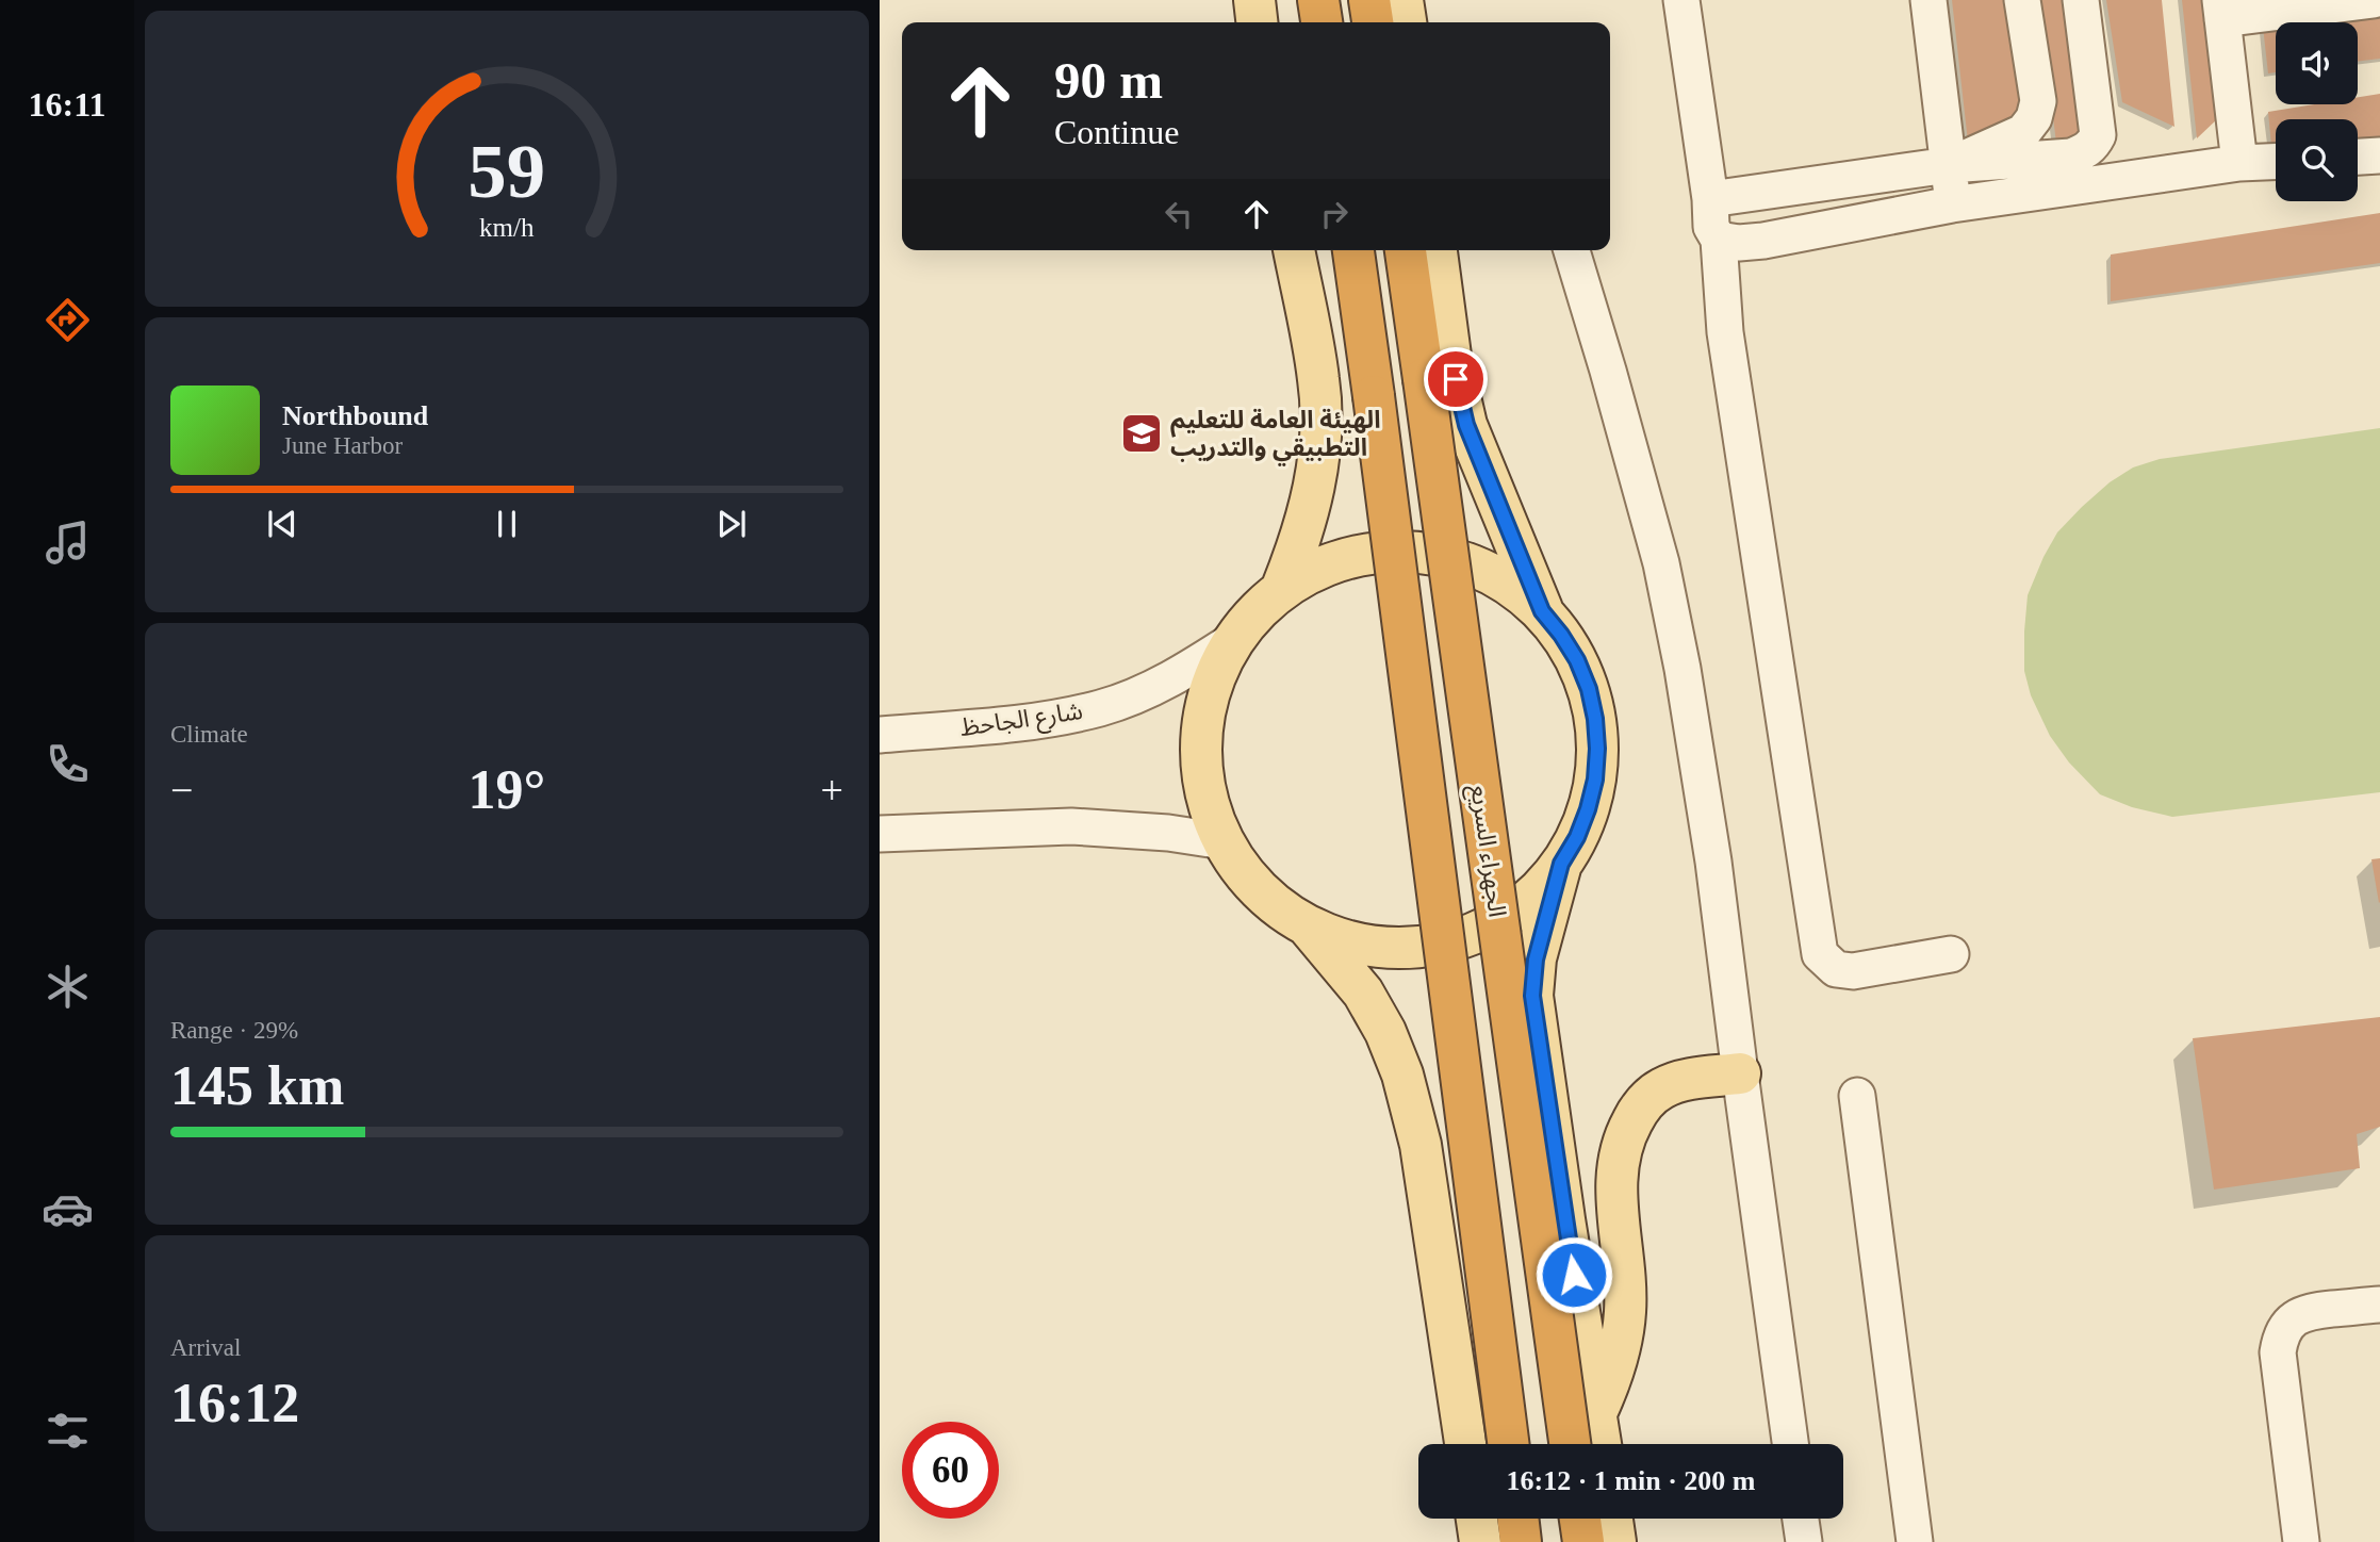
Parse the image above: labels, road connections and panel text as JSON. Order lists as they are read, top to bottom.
{
  "streets": {
    "highway": ["الجهراء السريع"],
    "street": ["شارع الجاحظ"]
  },
  "places": {
    "school or university": ["الهيئة العامة للتعليم التطبيقي والتدريب"]
  },
  "page": {
    "tabs": "16:11",
    "turn": ["90 m", "Continue"],
    "song": ["Northbound", "June Harbor"],
    "tile": [
      "Climate",
      ["Range · 29%", "145 km"],
      ["Arrival", "16:12"]
    ],
    "heat": ["−", "19°", "+"],
    "limit": "60",
    "trip": "16:12 · 1 min · 200 m",
    "gauge": ["59", "km/h"]
  }
}
